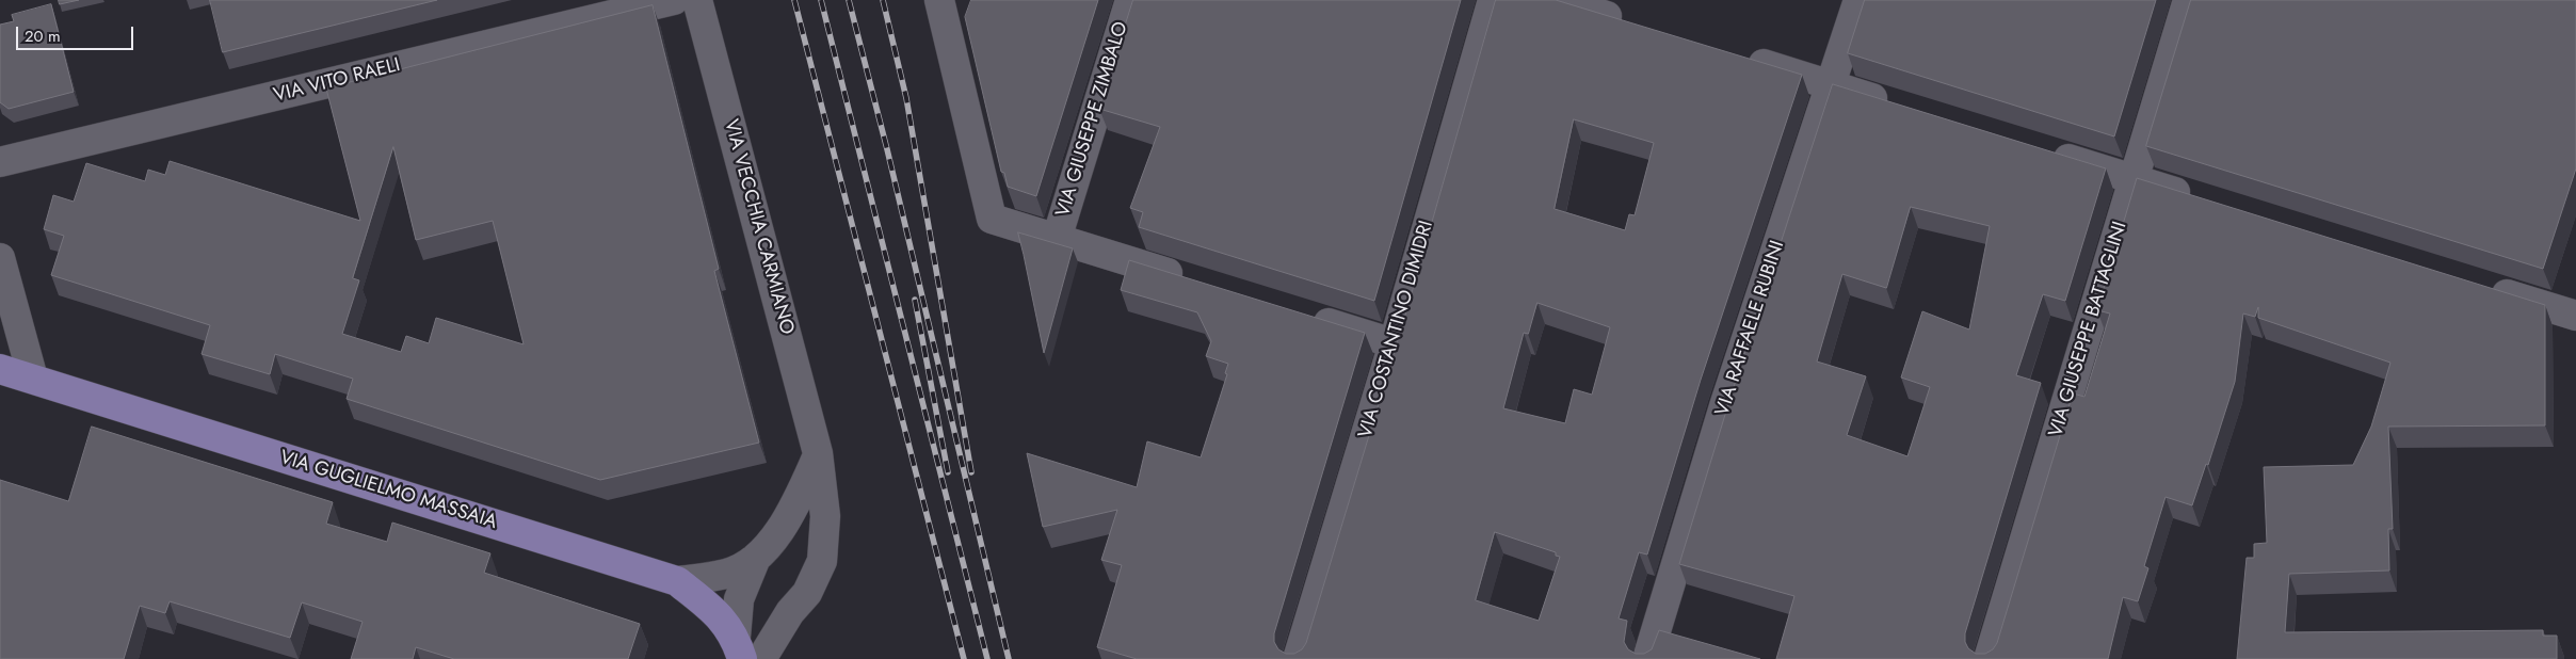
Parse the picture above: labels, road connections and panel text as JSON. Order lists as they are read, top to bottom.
{
  "streets": {
    "main road": ["VIA GUGLIELMO MASSAIA"],
    "street": [
      "VIA VITO RAELI",
      "VIA GIUSEPPE ZIMBALO",
      "VIA VECCHIA CARMIANO",
      "VIA RAFFAELE RUBINI",
      "VIA COSTANTINO DIMIDRI",
      "VIA GIUSEPPE BATTAGLINI"
    ]
  },
  "scale_bar": "20 m"
}
